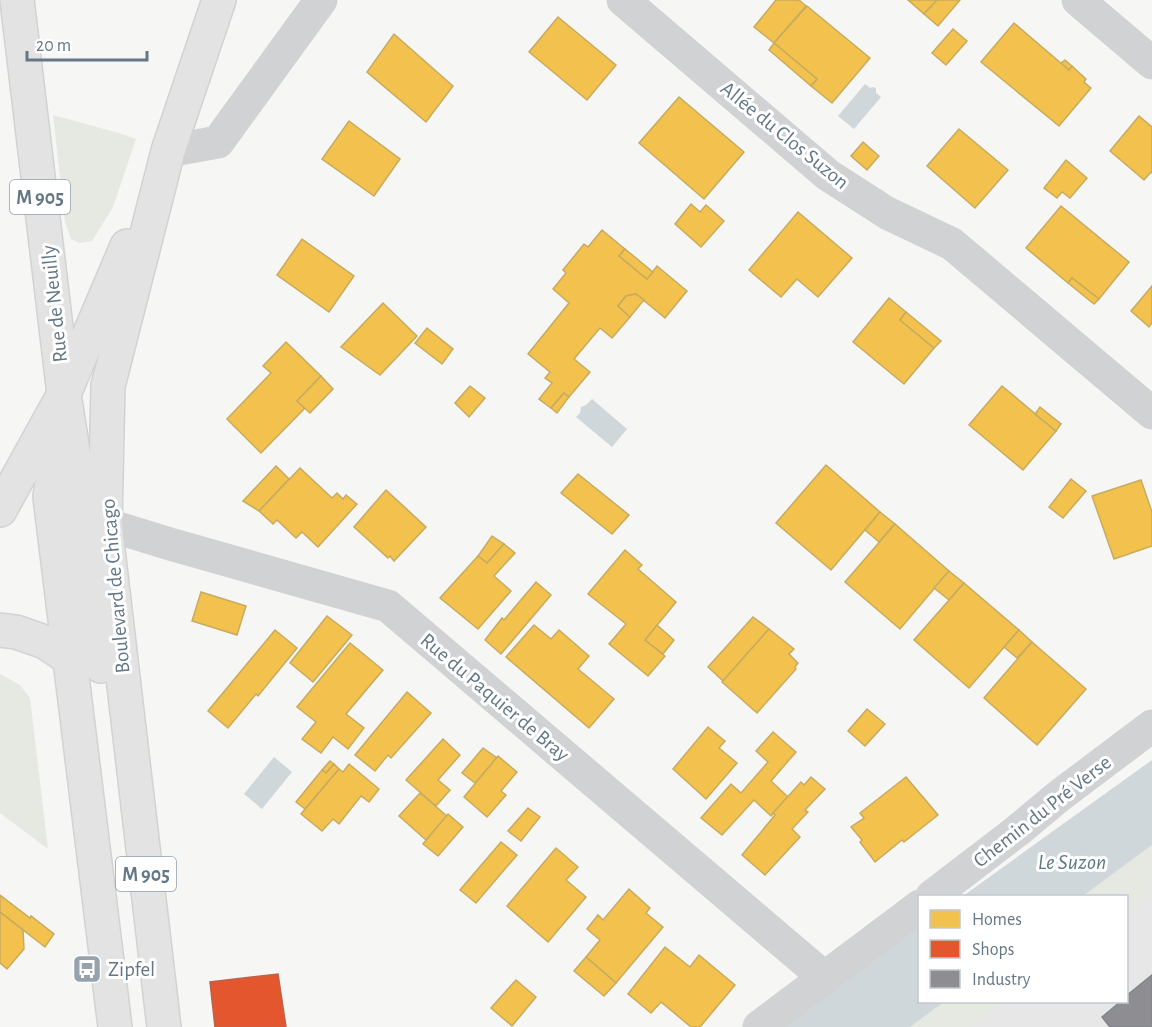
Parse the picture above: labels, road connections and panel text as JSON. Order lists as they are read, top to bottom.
{
  "streets": {
    "main road": ["M 905", "Rue de Neuilly", "Boulevard de Chicago"],
    "street": ["Allée du Clos Suzon", "Rue du Paquier de Bray", "Chemin du Pré Verse"]
  },
  "crossings": [
    ["Boulevard de Chicago", "Rue du Paquier de Bray"]
  ],
  "water": ["Le Suzon"],
  "places": {
    "bus stop": ["Zipfel"]
  },
  "legend": ["Homes", "Shops", "Industry"],
  "scale_bar": "20 m"
}
